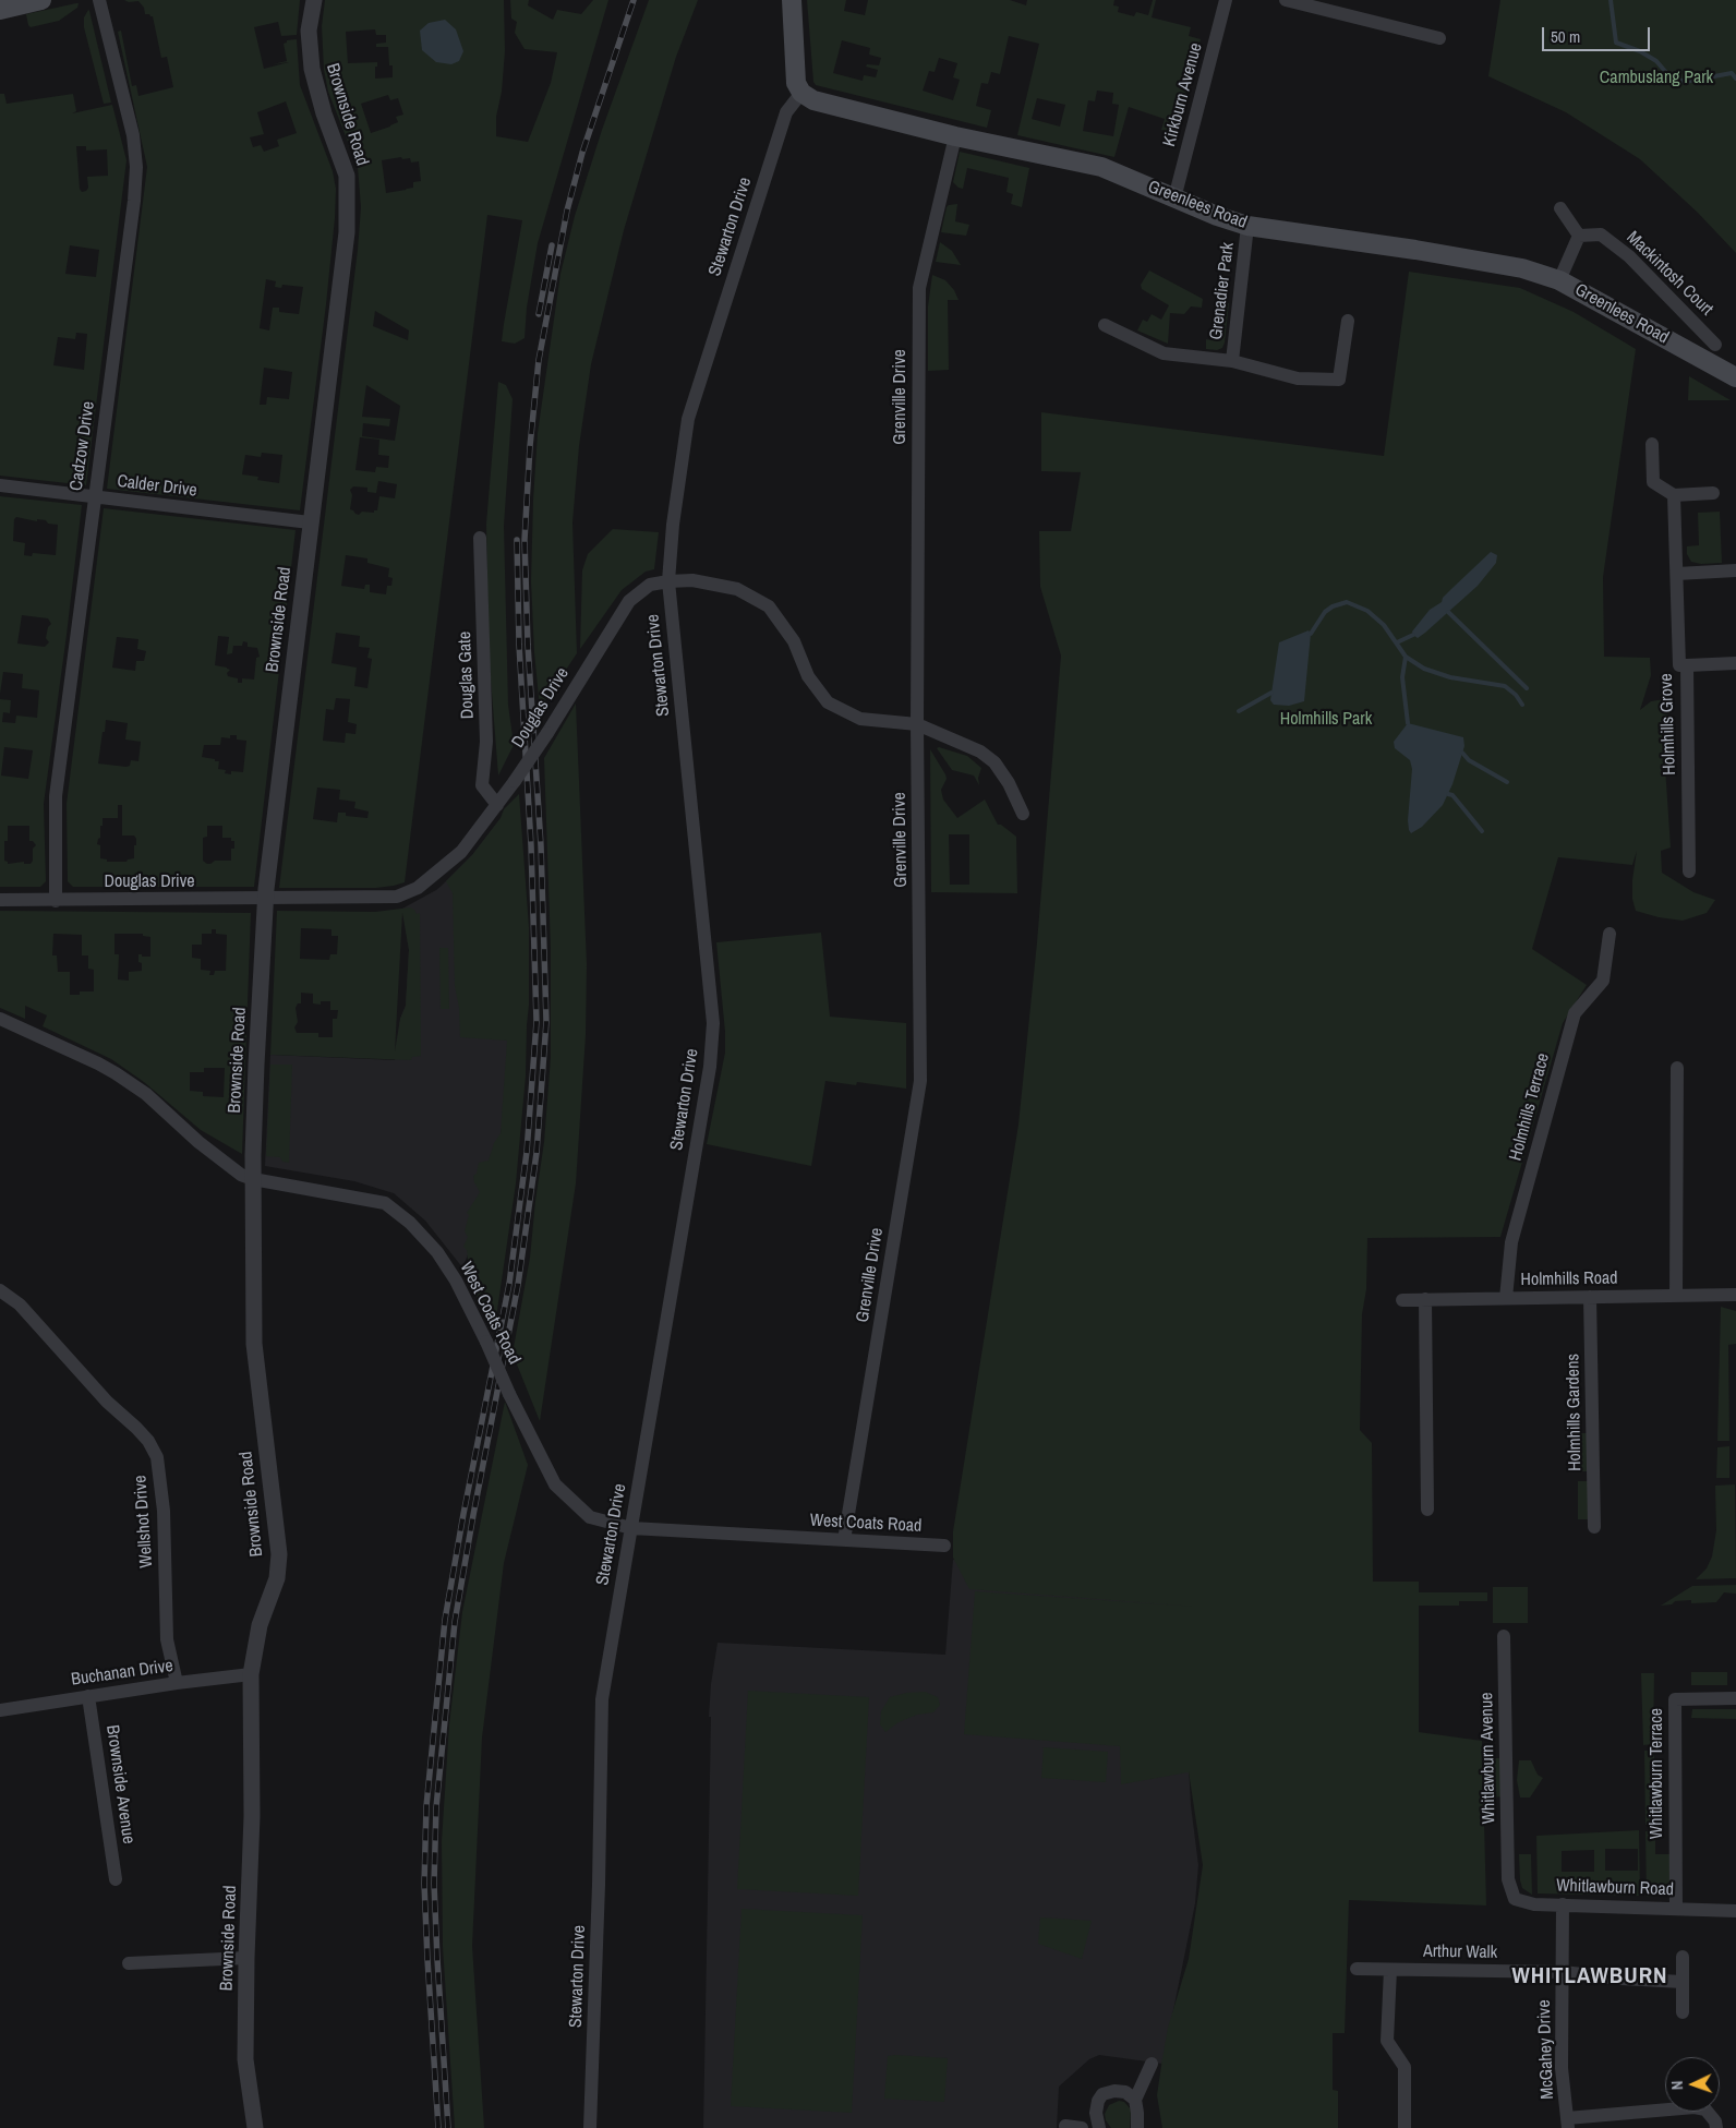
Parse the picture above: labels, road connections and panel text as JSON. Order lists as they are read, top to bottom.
{
  "streets": {
    "main road": ["Greenlees Road"],
    "street": [
      "Kirkburn Avenue",
      "Brownside Road",
      "Stewarton Drive",
      "Mackintosh Court",
      "Grenadier Park",
      "Grenville Drive",
      "Cadzow Drive",
      "Calder Drive",
      "Douglas Gate",
      "Douglas Drive",
      "Holmhills Grove",
      "Holmhills Terrace",
      "Holmhills Road",
      "West Coats Road",
      "Holmhills Gardens",
      "Wellshot Drive",
      "Buchanan Drive",
      "Whitlawburn Avenue",
      "Whitlawburn Terrace",
      "Brownside Avenue",
      "Whitlawburn Road",
      "Arthur Walk",
      "McGahey Drive"
    ]
  },
  "crossings": [
    ["Kirkburn Avenue", "Greenlees Road"],
    ["Brownside Road", "Calder Drive"],
    ["Brownside Road", "Douglas Drive"],
    ["Brownside Road", "West Coats Road"],
    ["Brownside Road", "Buchanan Drive"],
    ["Greenlees Road", "Stewarton Drive"],
    ["Greenlees Road", "Grenadier Park"],
    ["Greenlees Road", "Grenville Drive"],
    ["Stewarton Drive", "Douglas Drive"],
    ["Stewarton Drive", "West Coats Road"],
    ["Grenville Drive", "Douglas Drive"],
    ["Grenville Drive", "West Coats Road"],
    ["Cadzow Drive", "Calder Drive"],
    ["Cadzow Drive", "Douglas Drive"],
    ["Douglas Gate", "Douglas Drive"],
    ["Holmhills Terrace", "Holmhills Road"],
    ["Holmhills Road", "Holmhills Gardens"],
    ["Wellshot Drive", "Buchanan Drive"],
    ["Buchanan Drive", "Brownside Avenue"],
    ["Whitlawburn Avenue", "Whitlawburn Road"],
    ["Whitlawburn Terrace", "Whitlawburn Road"],
    ["Whitlawburn Road", "McGahey Drive"],
    ["Arthur Walk", "McGahey Drive"]
  ],
  "districts": ["WHITLAWBURN"],
  "parks": ["Cambuslang Park", "Holmhills Park"],
  "scale_bar": "50 m",
  "north": "left"
}
